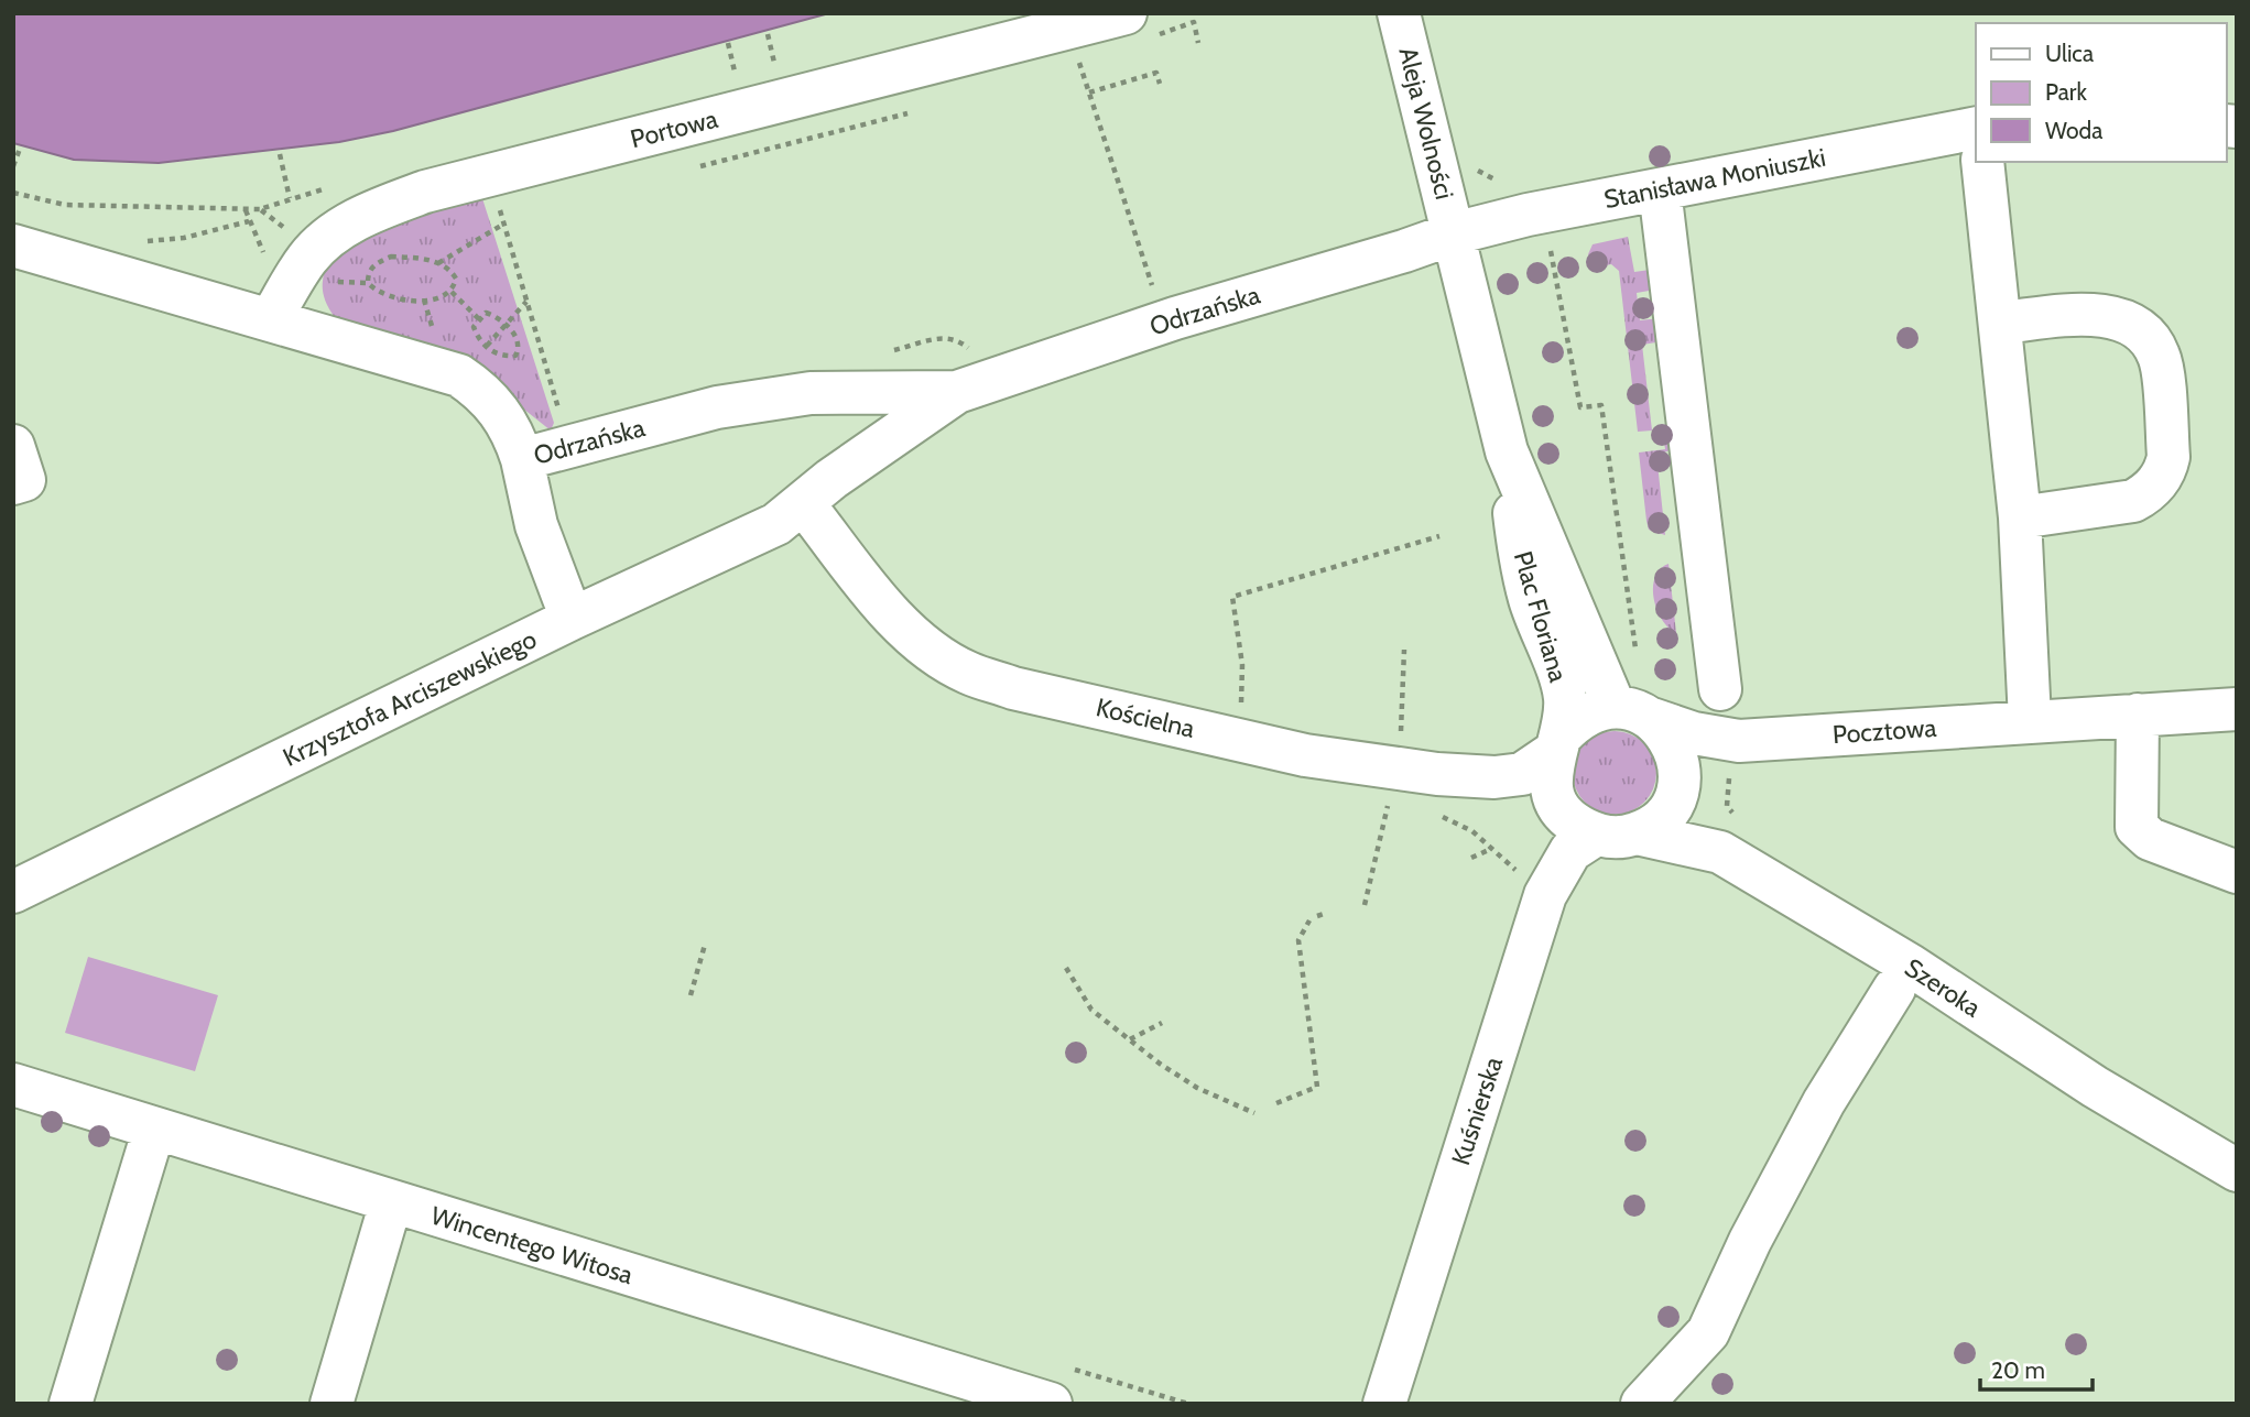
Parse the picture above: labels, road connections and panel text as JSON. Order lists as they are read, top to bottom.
{
  "streets": {
    "street": [
      "Aleja Wolności",
      "Portowa",
      "Stanisława Moniuszki",
      "Odrzańska",
      "Plac Floriana",
      "Krzysztofa Arciszewskiego",
      "Kościelna",
      "Pocztowa",
      "Szeroka",
      "Kuśnierska",
      "Wincentego Witosa"
    ]
  },
  "crossings": [
    ["Aleja Wolności", "Stanisława Moniuszki"],
    ["Aleja Wolności", "Odrzańska"],
    ["Aleja Wolności", "Plac Floriana"],
    ["Portowa", "Odrzańska"],
    ["Stanisława Moniuszki", "Odrzańska"],
    ["Stanisława Moniuszki", "Plac Floriana"],
    ["Odrzańska", "Plac Floriana"],
    ["Odrzańska", "Krzysztofa Arciszewskiego"],
    ["Odrzańska", "Kościelna"],
    ["Plac Floriana", "Kościelna"],
    ["Plac Floriana", "Pocztowa"],
    ["Plac Floriana", "Szeroka"],
    ["Plac Floriana", "Kuśnierska"],
    ["Krzysztofa Arciszewskiego", "Kościelna"],
    ["Kościelna", "Pocztowa"],
    ["Kościelna", "Szeroka"],
    ["Kościelna", "Kuśnierska"],
    ["Pocztowa", "Szeroka"],
    ["Pocztowa", "Kuśnierska"],
    ["Szeroka", "Kuśnierska"]
  ],
  "legend": ["Ulica", "Park", "Woda"],
  "scale_bar": "20 m"
}
